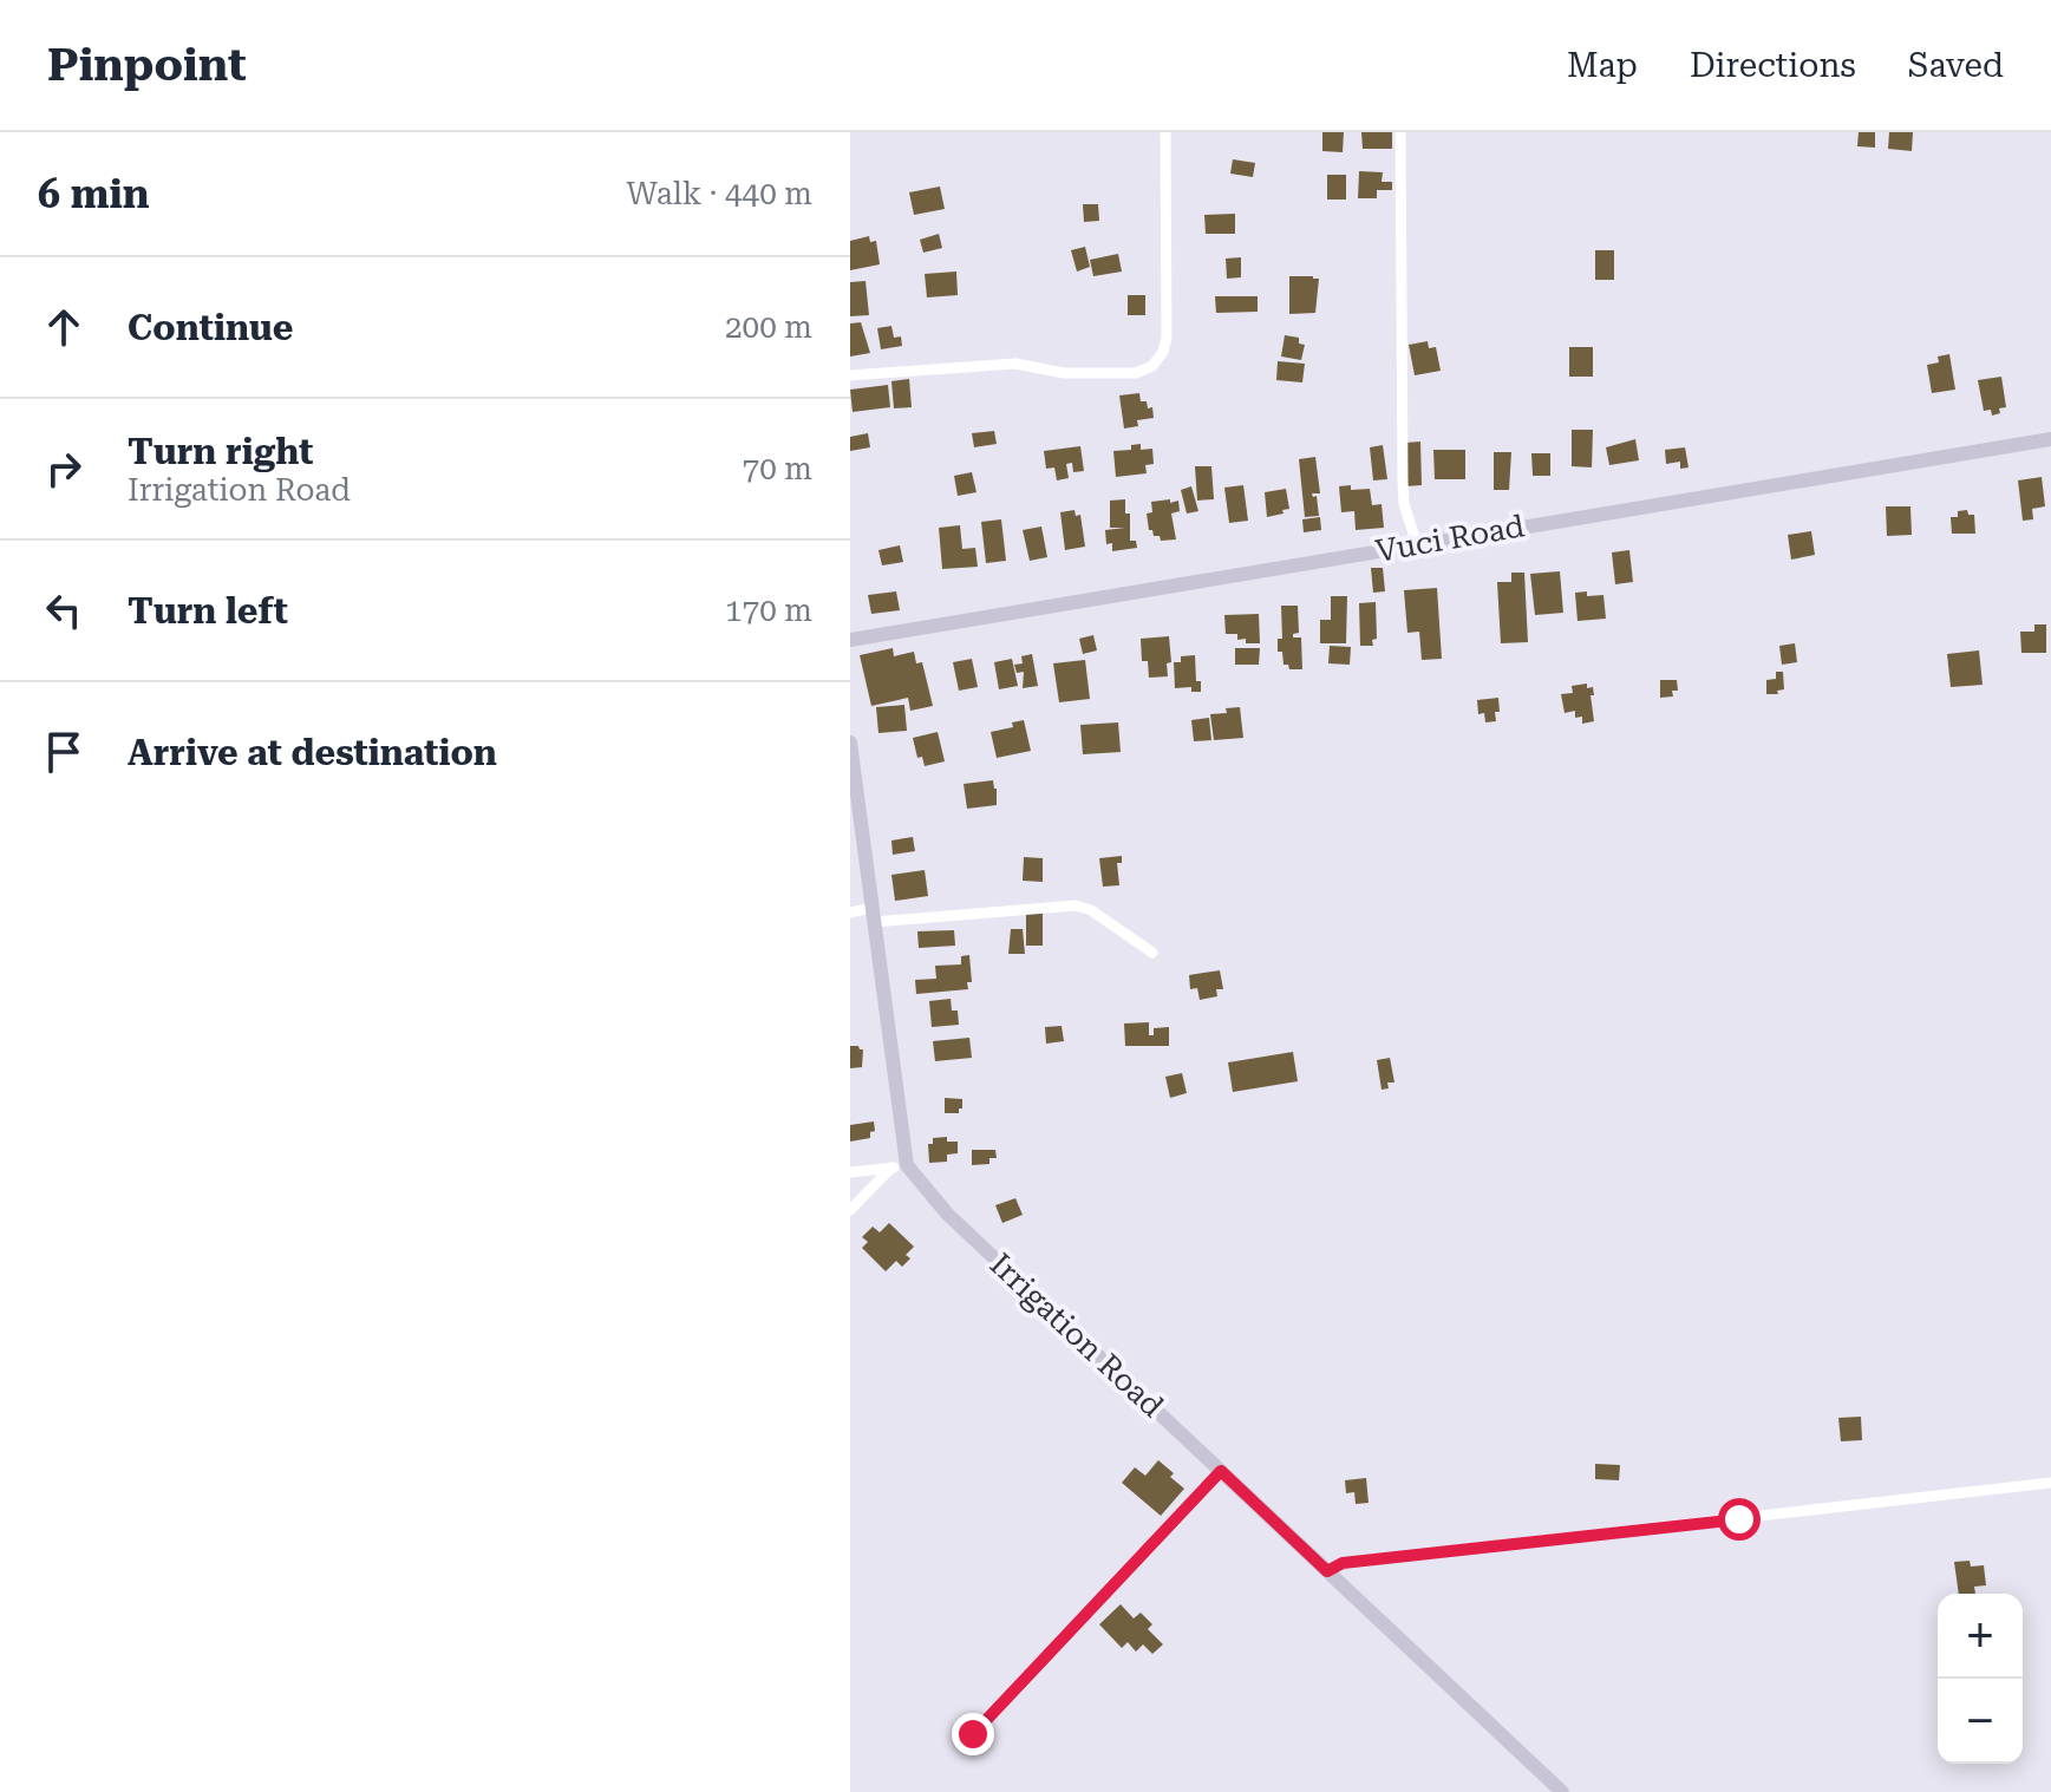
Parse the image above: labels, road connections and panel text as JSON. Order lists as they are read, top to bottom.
{
  "streets": {
    "street": ["Vuci Road", "Irrigation Road"]
  },
  "page": {
    "header": "Pinpoint",
    "nav": ["Map", "Directions", "Saved"],
    "heading": ["6 min", "Walk · 440 m"],
    "list": [
      ["Continue", "200 m"],
      ["Turn right", "Irrigation Road", "70 m"],
      ["Turn left", "170 m"],
      "Arrive at destination"
    ],
    "map_buttons": ["+", "−"]
  }
}
